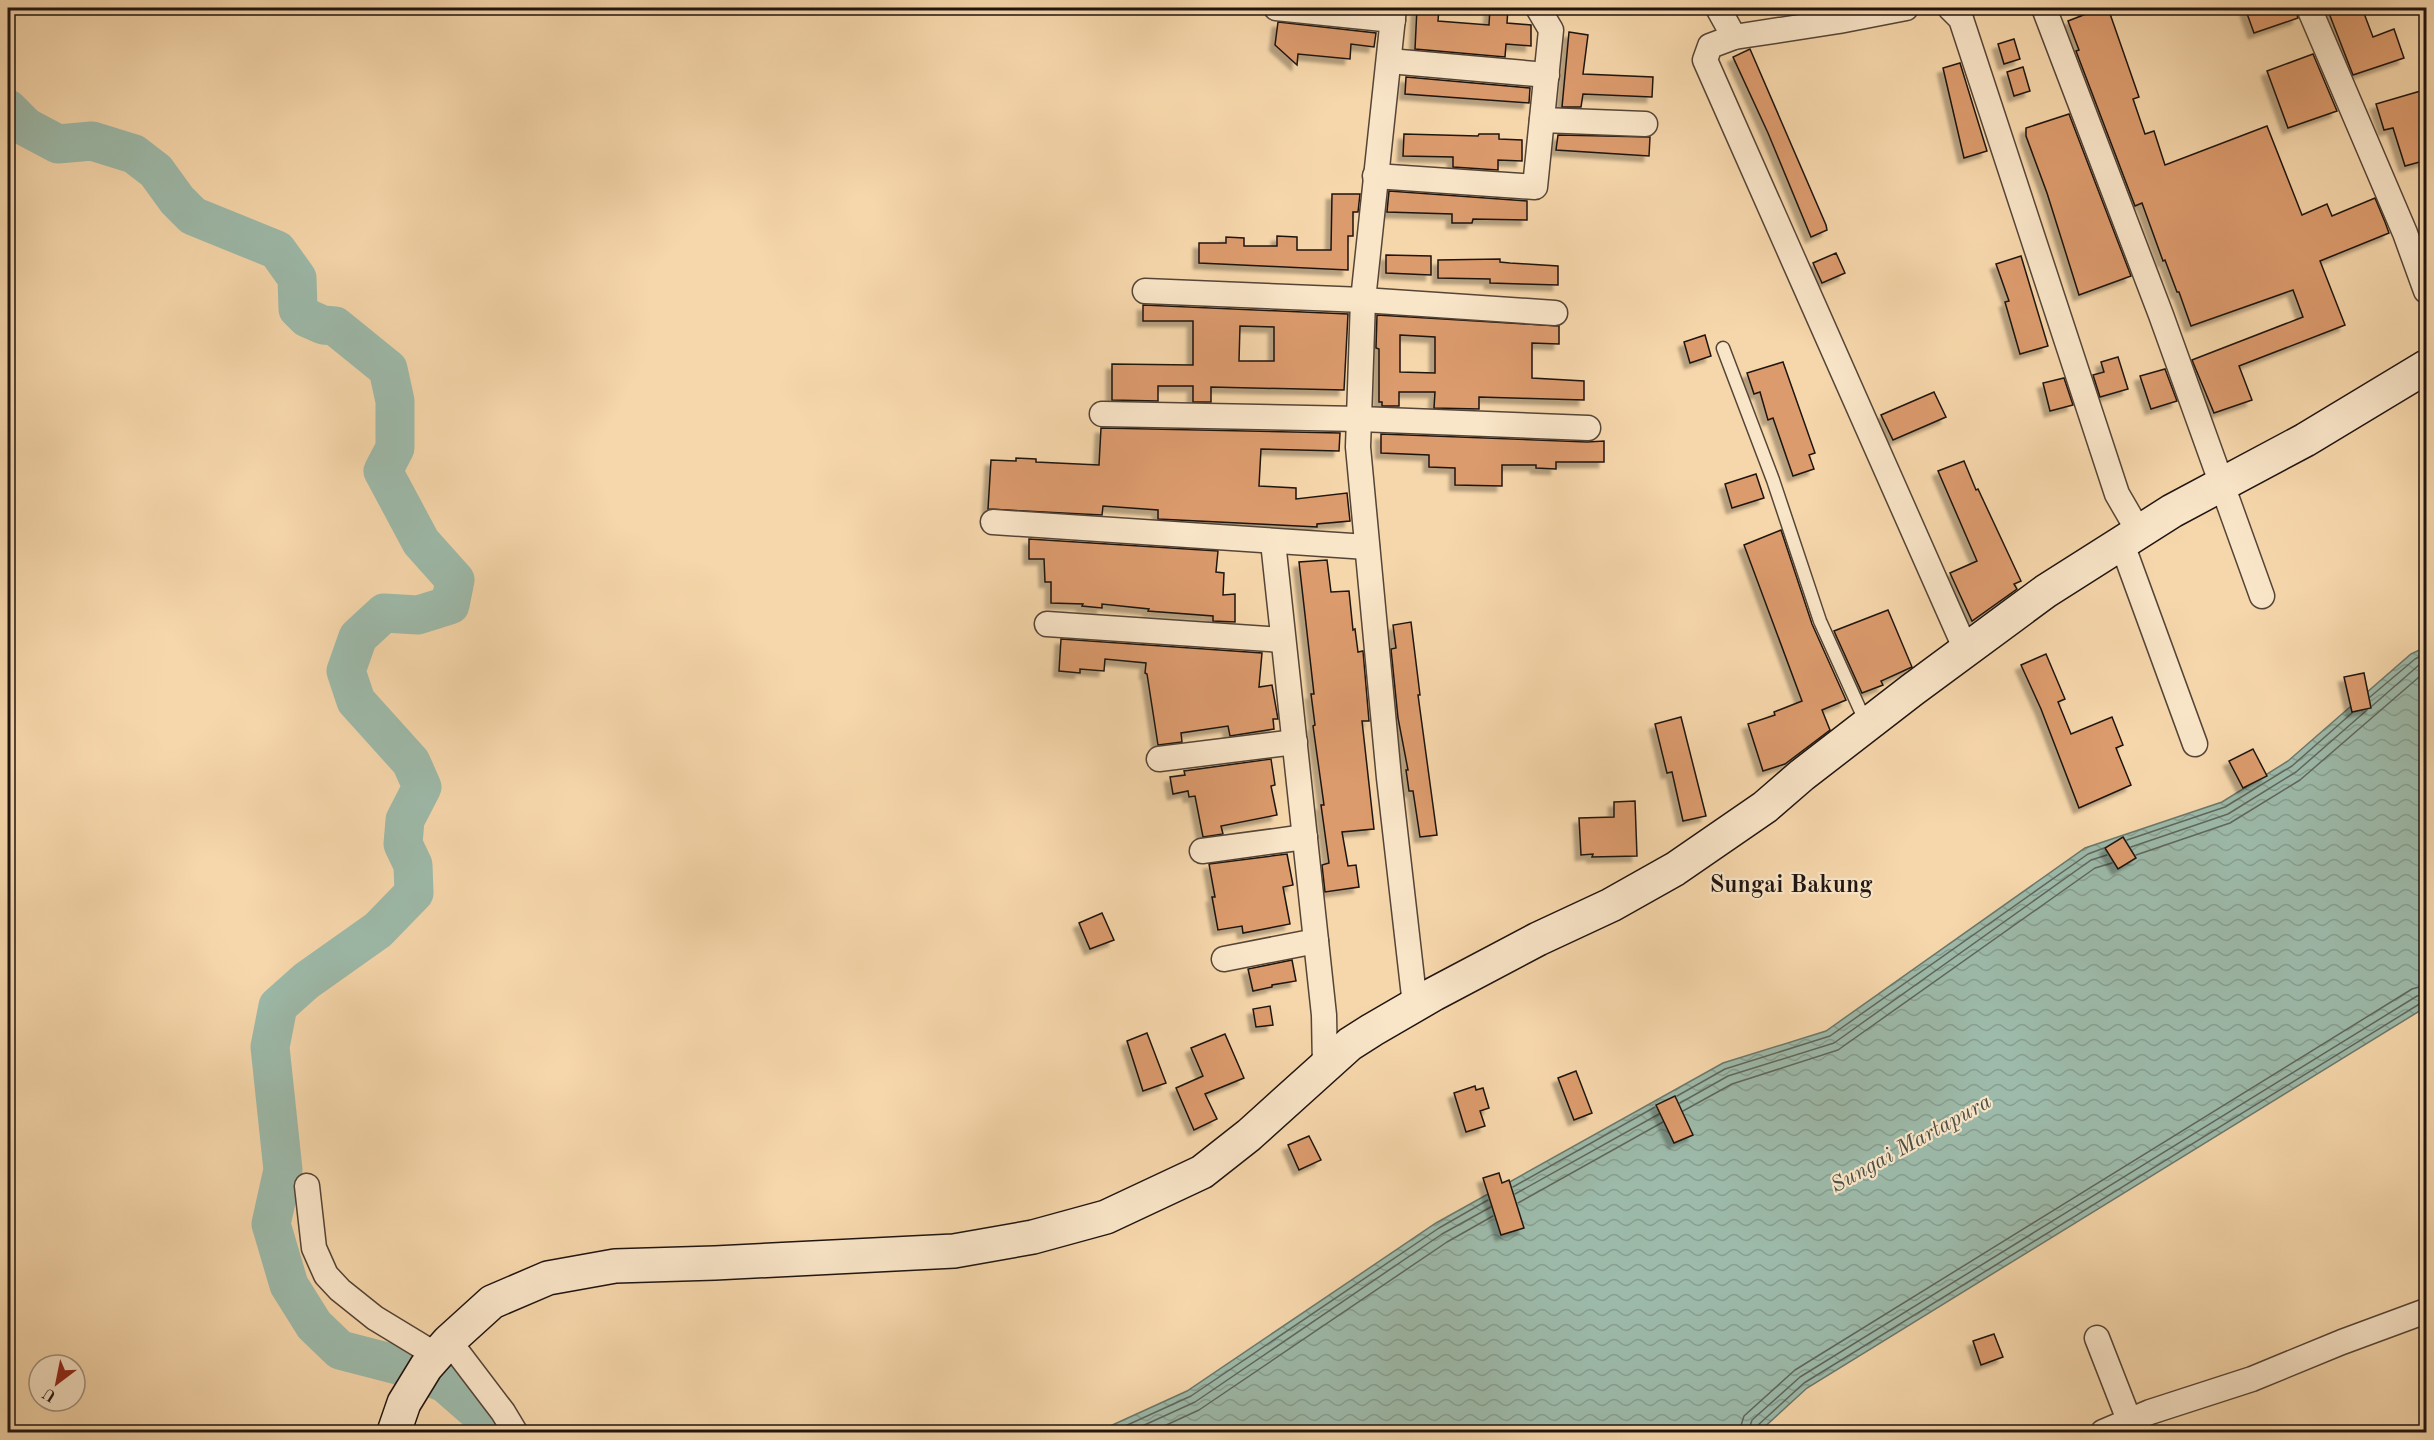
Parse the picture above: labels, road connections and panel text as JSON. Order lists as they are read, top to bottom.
{
  "districts": ["Sungai Bakung"],
  "water": ["Sungai Martapura"],
  "north": "bottom left"
}
